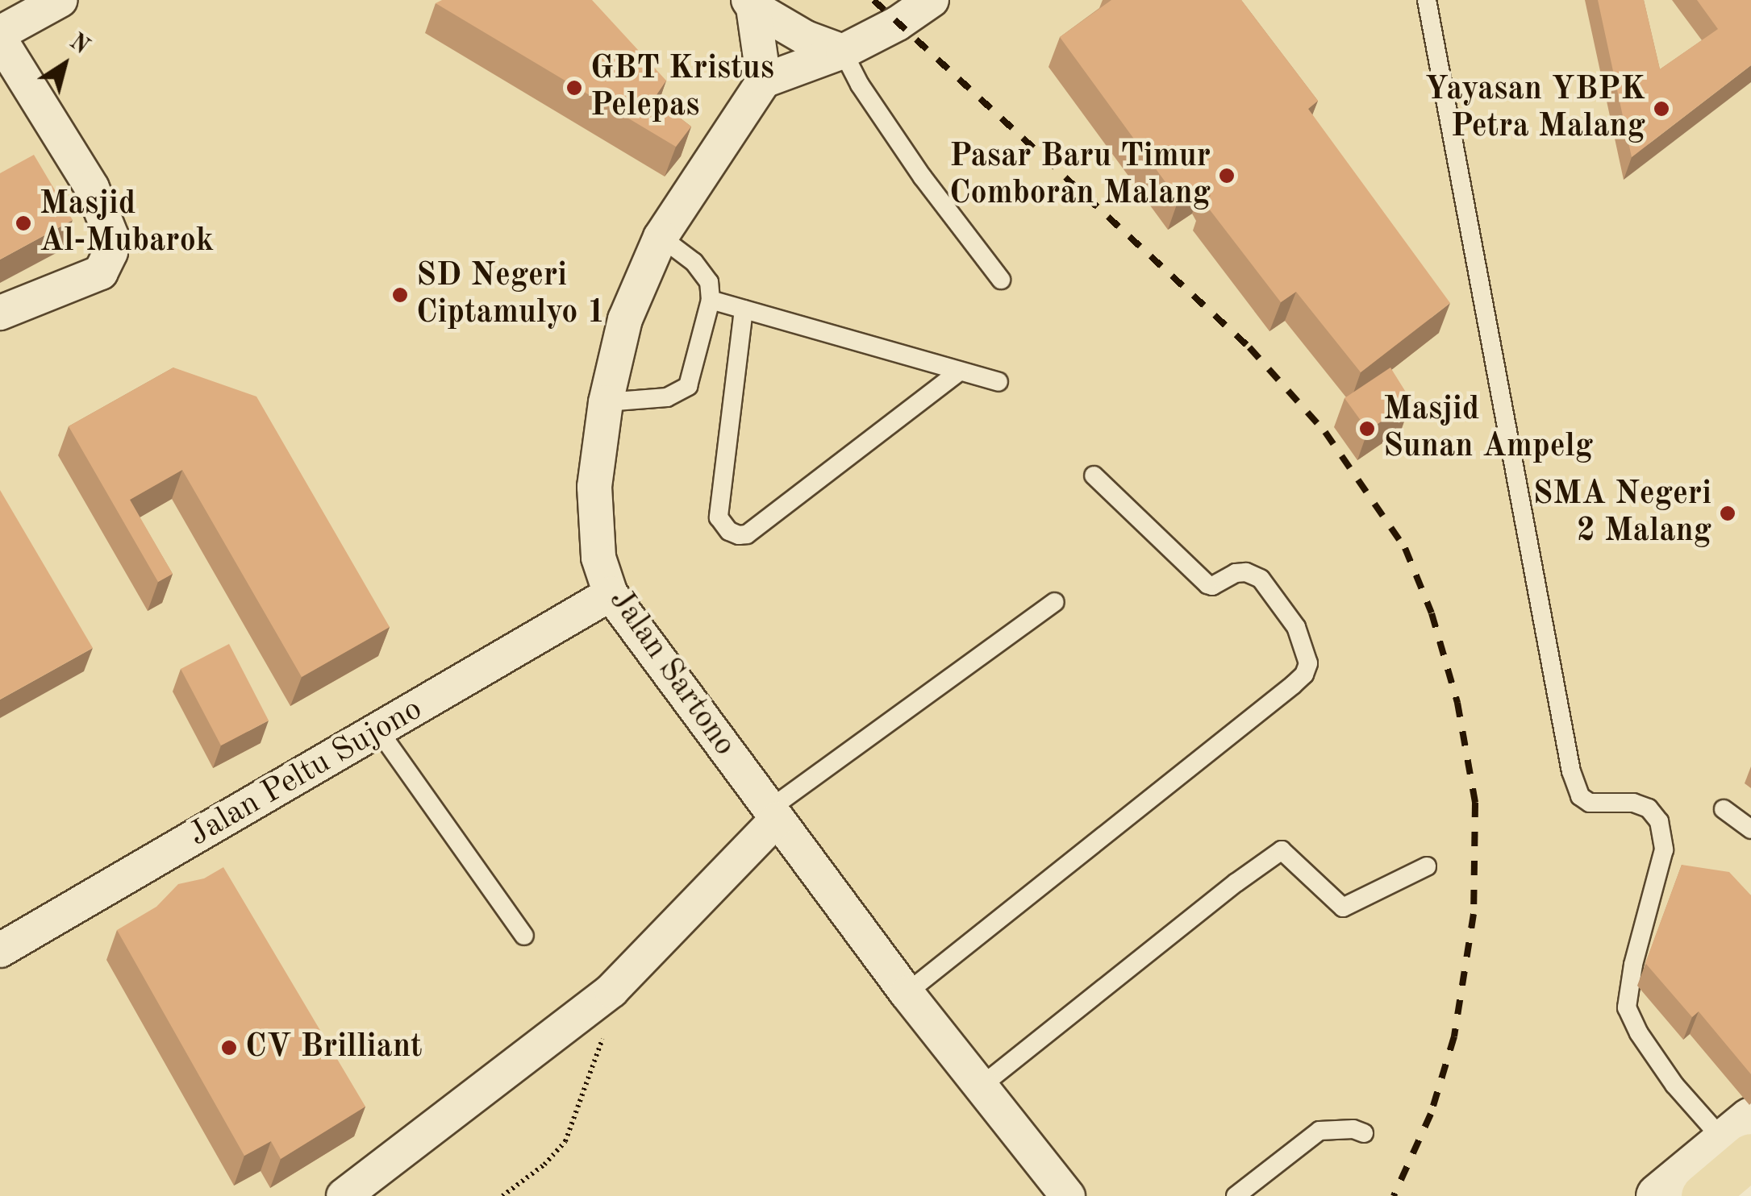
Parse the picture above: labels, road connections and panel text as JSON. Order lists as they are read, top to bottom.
{
  "streets": {
    "street": ["Jalan Sartono", "Jalan Peltu Sujono"]
  },
  "crossings": [
    ["Jalan Sartono", "Jalan Peltu Sujono"]
  ],
  "places": [
    "GBT Kristus Pelepas",
    "Yayasan YBPK Petra Malang",
    "Pasar Baru Timur Comboran Malang",
    "Masjid Al-Mubarok",
    "SD Negeri Ciptamulyo 1",
    "Masjid Sunan Ampelg",
    "SMA Negeri 2 Malang",
    "CV Brilliant"
  ],
  "north": "top right"
}
